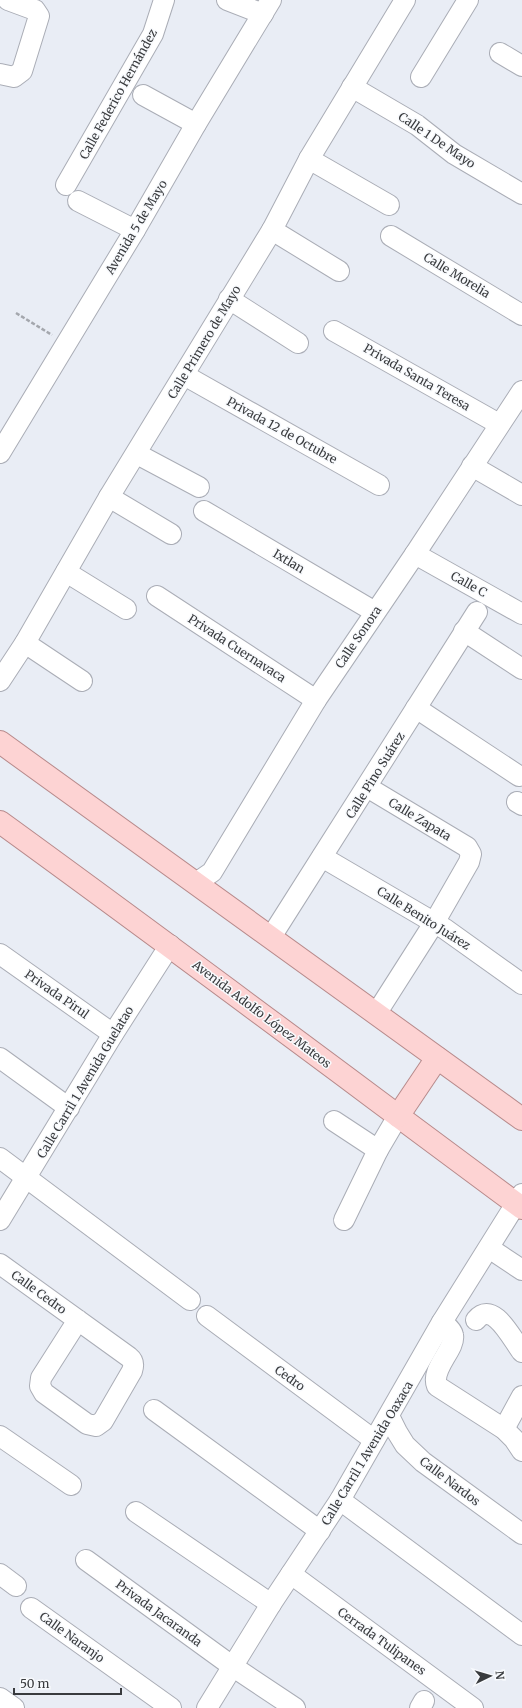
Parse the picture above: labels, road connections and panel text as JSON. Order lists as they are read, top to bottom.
{
  "streets": {
    "main road": ["Avenida Adolfo López Mateos"],
    "street": [
      "Calle Federico Hernández",
      "Calle 1 De Mayo",
      "Avenida 5 de Mayo",
      "Calle Morelia",
      "Calle Primero de Mayo",
      "Privada Santa Teresa",
      "Privada 12 de Octubre",
      "Ixtlan",
      "Calle C",
      "Calle Sonora",
      "Privada Cuernavaca",
      "Calle Pino Suárez",
      "Calle Zapata",
      "Calle Benito Juárez",
      "Privada Pirul",
      "Calle Carril 1 Avenida Guelatao",
      "Calle Cedro",
      "Cedro",
      "Calle Carril 1 Avenida Oaxaca",
      "Calle Nardos",
      "Privada Jacaranda",
      "Calle Naranjo",
      "Cerrada Tulipanes"
    ]
  },
  "crossings": [
    ["Calle 1 De Mayo", "Calle Primero de Mayo"],
    ["Calle Primero de Mayo", "Privada 12 de Octubre"],
    ["Privada Santa Teresa", "Calle Sonora"],
    ["Ixtlan", "Calle Sonora"],
    ["Calle C", "Calle Sonora"],
    ["Calle Sonora", "Privada Cuernavaca"],
    ["Calle Pino Suárez", "Calle Zapata"],
    ["Calle Pino Suárez", "Calle Benito Juárez"],
    ["Calle Zapata", "Calle Benito Juárez"],
    ["Privada Pirul", "Calle Carril 1 Avenida Guelatao"],
    ["Avenida Adolfo López Mateos", "Calle Carril 1 Avenida Guelatao"],
    ["Avenida Adolfo López Mateos", "Calle Carril 1 Avenida Oaxaca"],
    ["Cedro", "Calle Carril 1 Avenida Oaxaca"],
    ["Calle Carril 1 Avenida Oaxaca", "Calle Nardos"],
    ["Calle Carril 1 Avenida Oaxaca", "Privada Jacaranda"],
    ["Calle Carril 1 Avenida Oaxaca", "Cerrada Tulipanes"]
  ],
  "scale_bar": "50 m",
  "north": "right"
}
